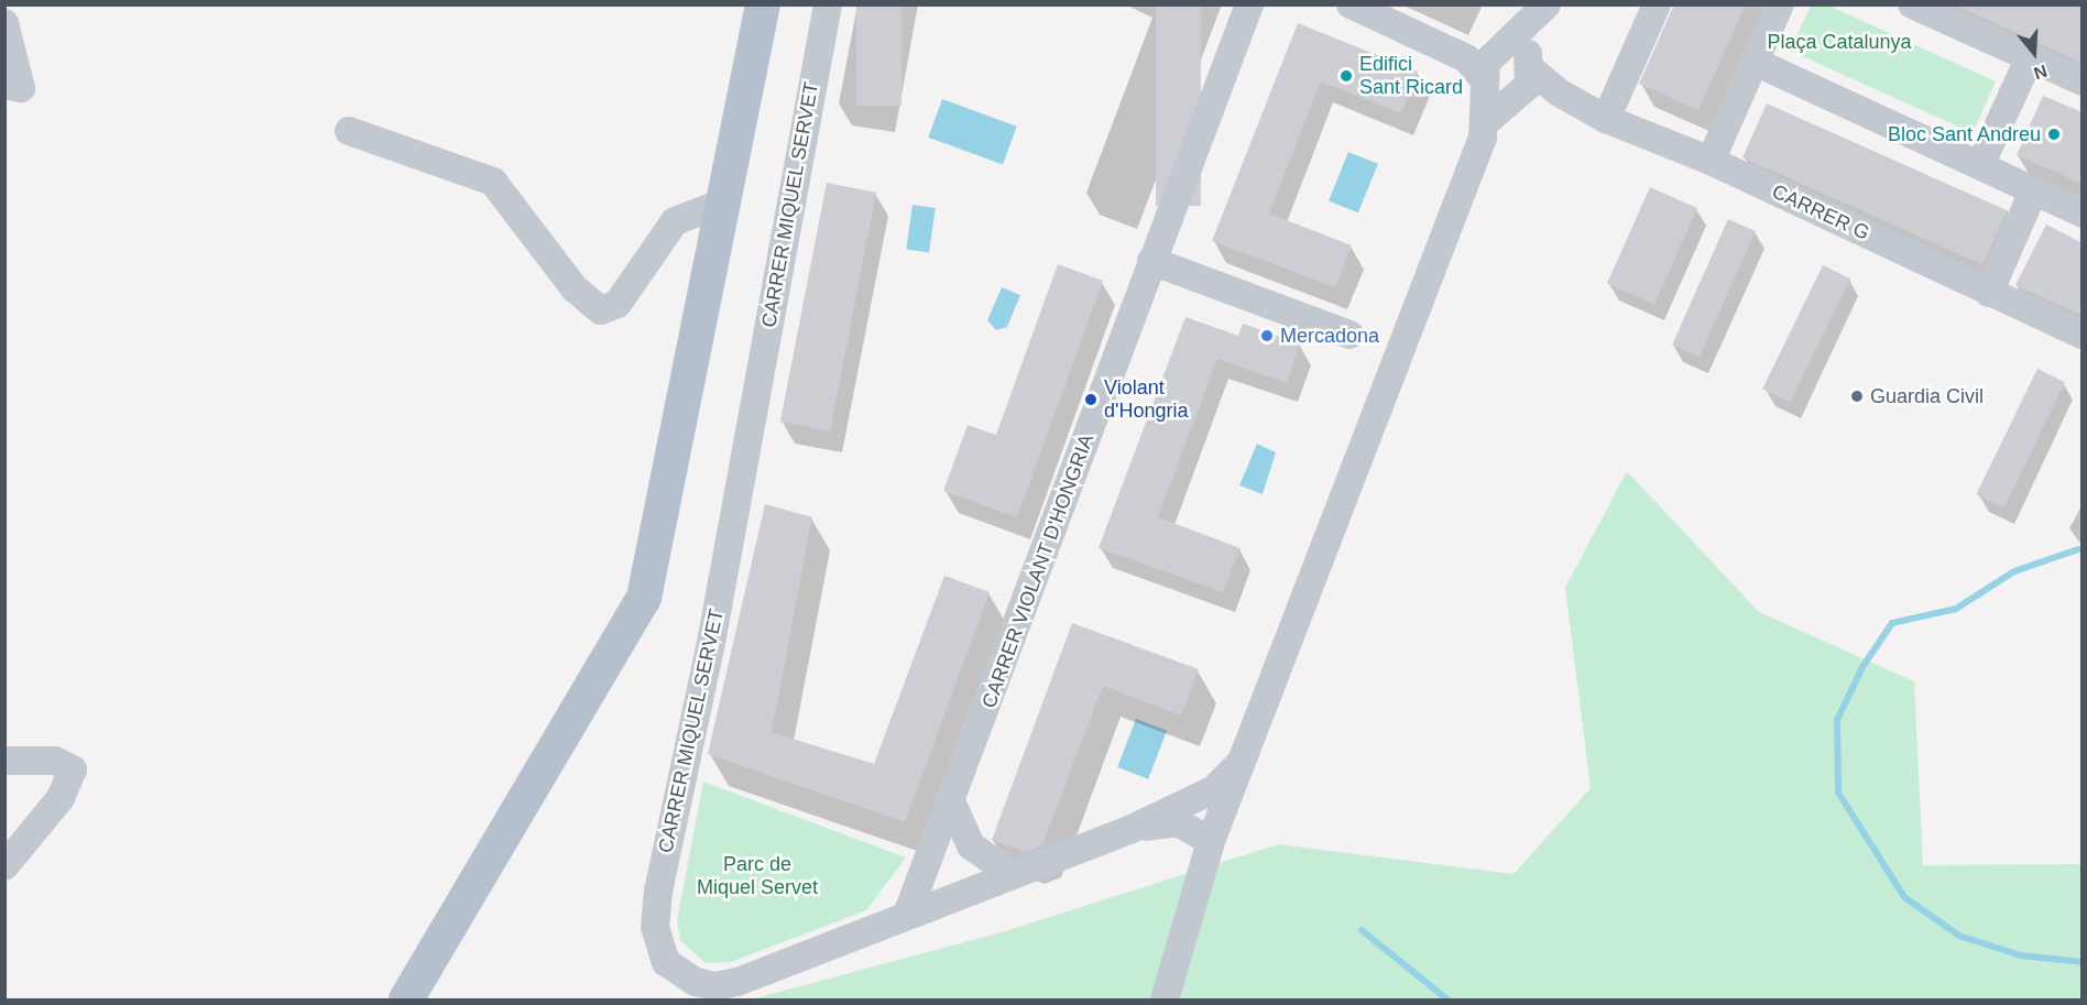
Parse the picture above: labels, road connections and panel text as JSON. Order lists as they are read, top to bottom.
{
  "streets": {
    "street": ["CARRER MIQUEL SERVET", "CARRER G", "CARRER VIOLANT D'HONGRIA"]
  },
  "crossings": [
    ["CARRER MIQUEL SERVET", "CARRER VIOLANT D'HONGRIA"]
  ],
  "parks": ["Plaça Catalunya", "Parc de Miquel Servet"],
  "places": [
    "Edifici Sant Ricard",
    "Bloc Sant Andreu",
    "Mercadona",
    "Guardia Civil",
    "Violant d'Hongria"
  ],
  "north": "bottom"
}
